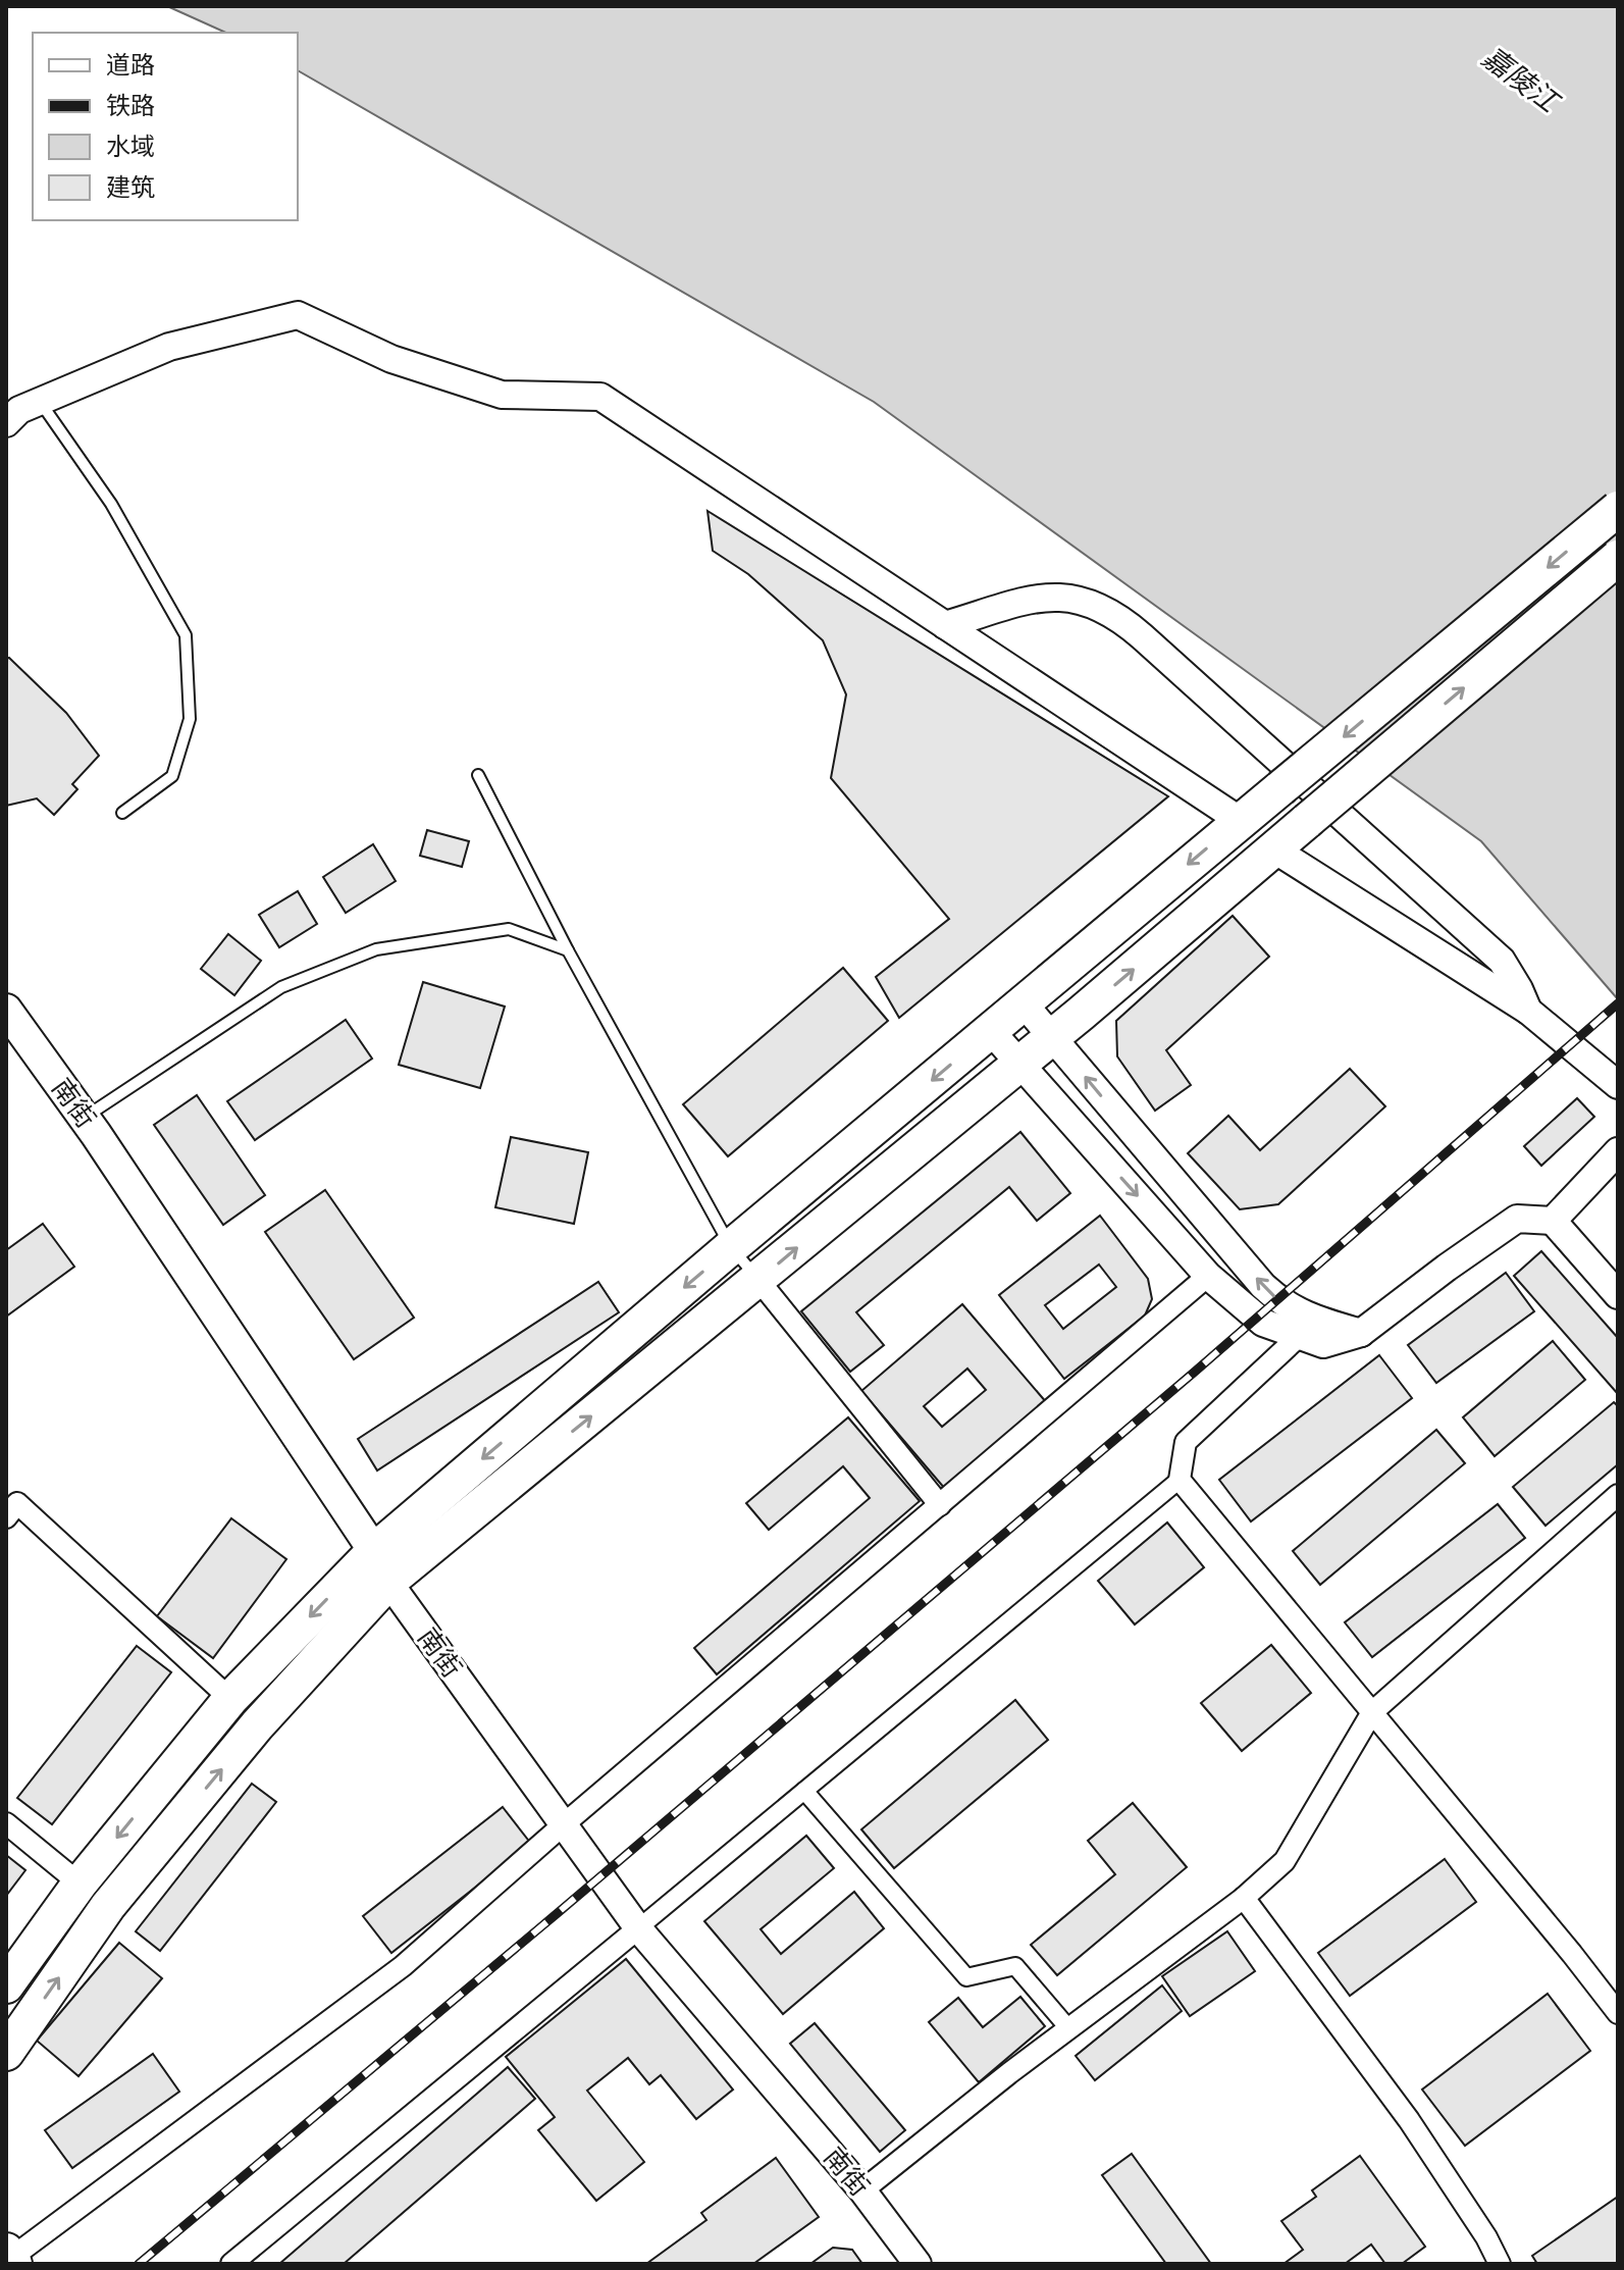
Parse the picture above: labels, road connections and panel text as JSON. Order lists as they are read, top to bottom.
{
  "streets": {
    "main road": ["南街"]
  },
  "water": ["嘉陵江"],
  "legend": [
    "道路",
    "铁路",
    "水域",
    "建筑"
  ]
}
